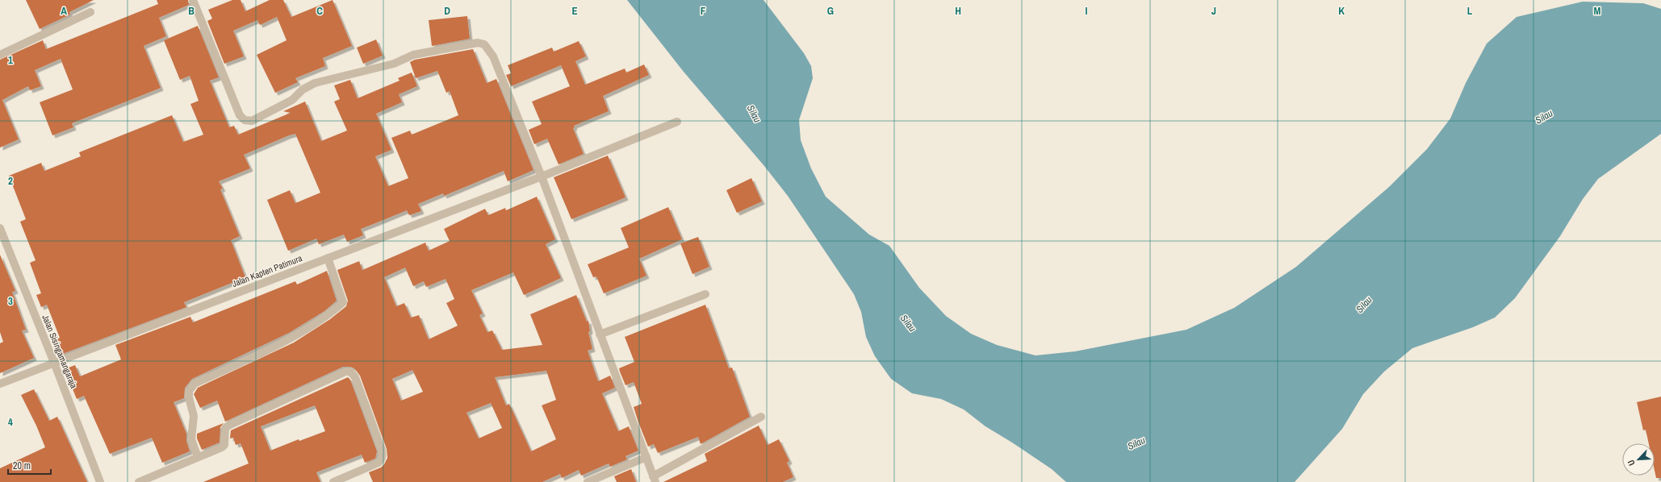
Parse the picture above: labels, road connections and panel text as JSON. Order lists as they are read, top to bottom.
{
  "streets": {
    "street": ["Jalan Kapten Patimura", "Jalan Sisingamangaraja"]
  },
  "crossings": [
    ["Jalan Kapten Patimura", "Jalan Sisingamangaraja"]
  ],
  "water": ["Silau"],
  "scale_bar": "20 m",
  "north": "bottom left",
  "grid": {
    "columns": [
      "A",
      "B",
      "C",
      "D",
      "E",
      "F",
      "G",
      "H",
      "I",
      "J",
      "K",
      "L",
      "M"
    ],
    "rows": [
      "1",
      "2",
      "3",
      "4"
    ]
  }
}
